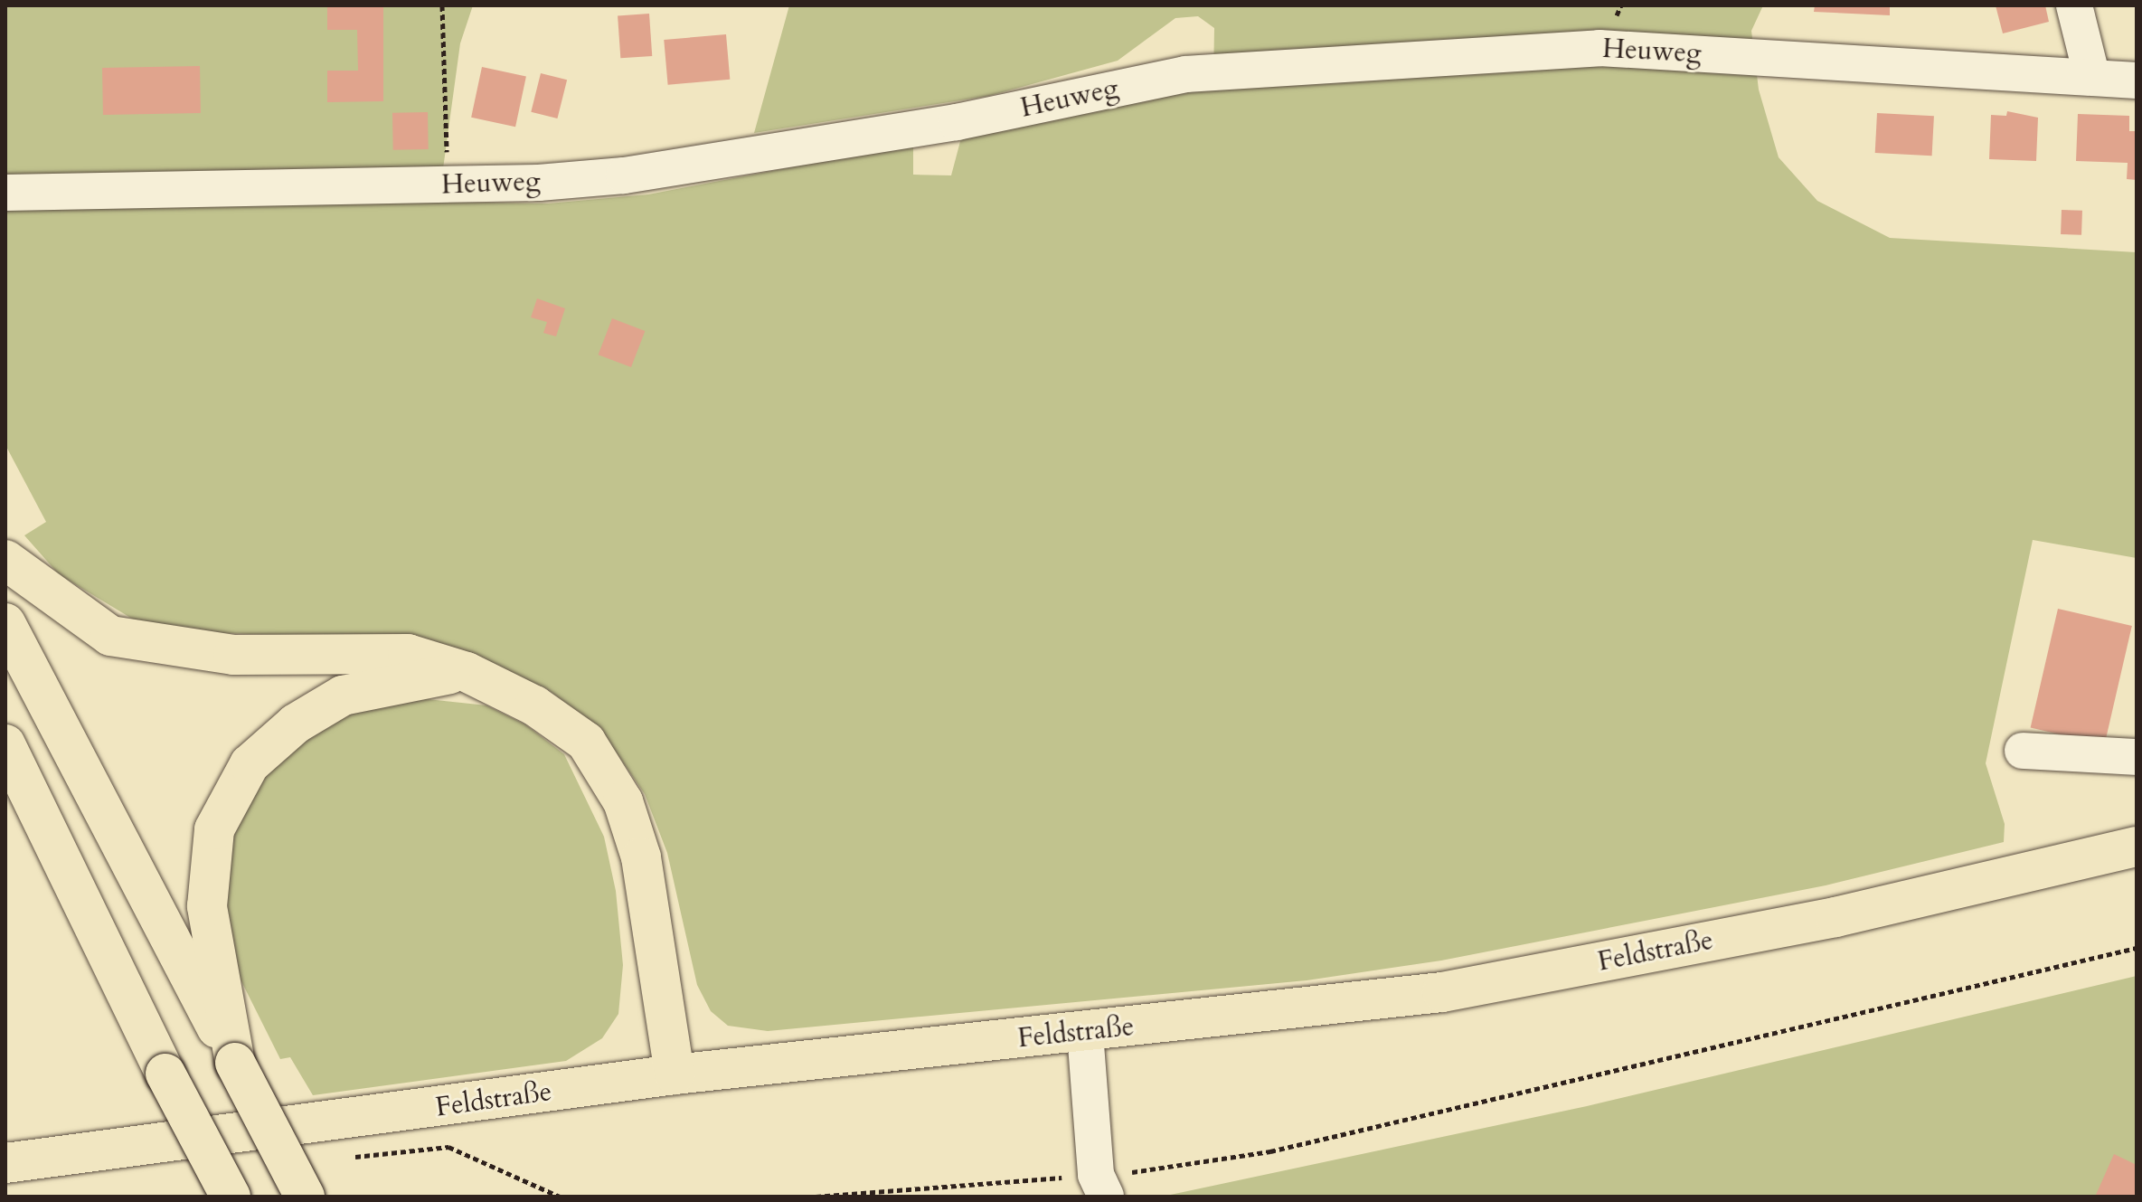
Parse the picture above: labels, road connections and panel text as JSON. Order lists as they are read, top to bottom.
{
  "streets": {
    "main road": ["Feldstraße"],
    "street": ["Heuweg"]
  }
}
